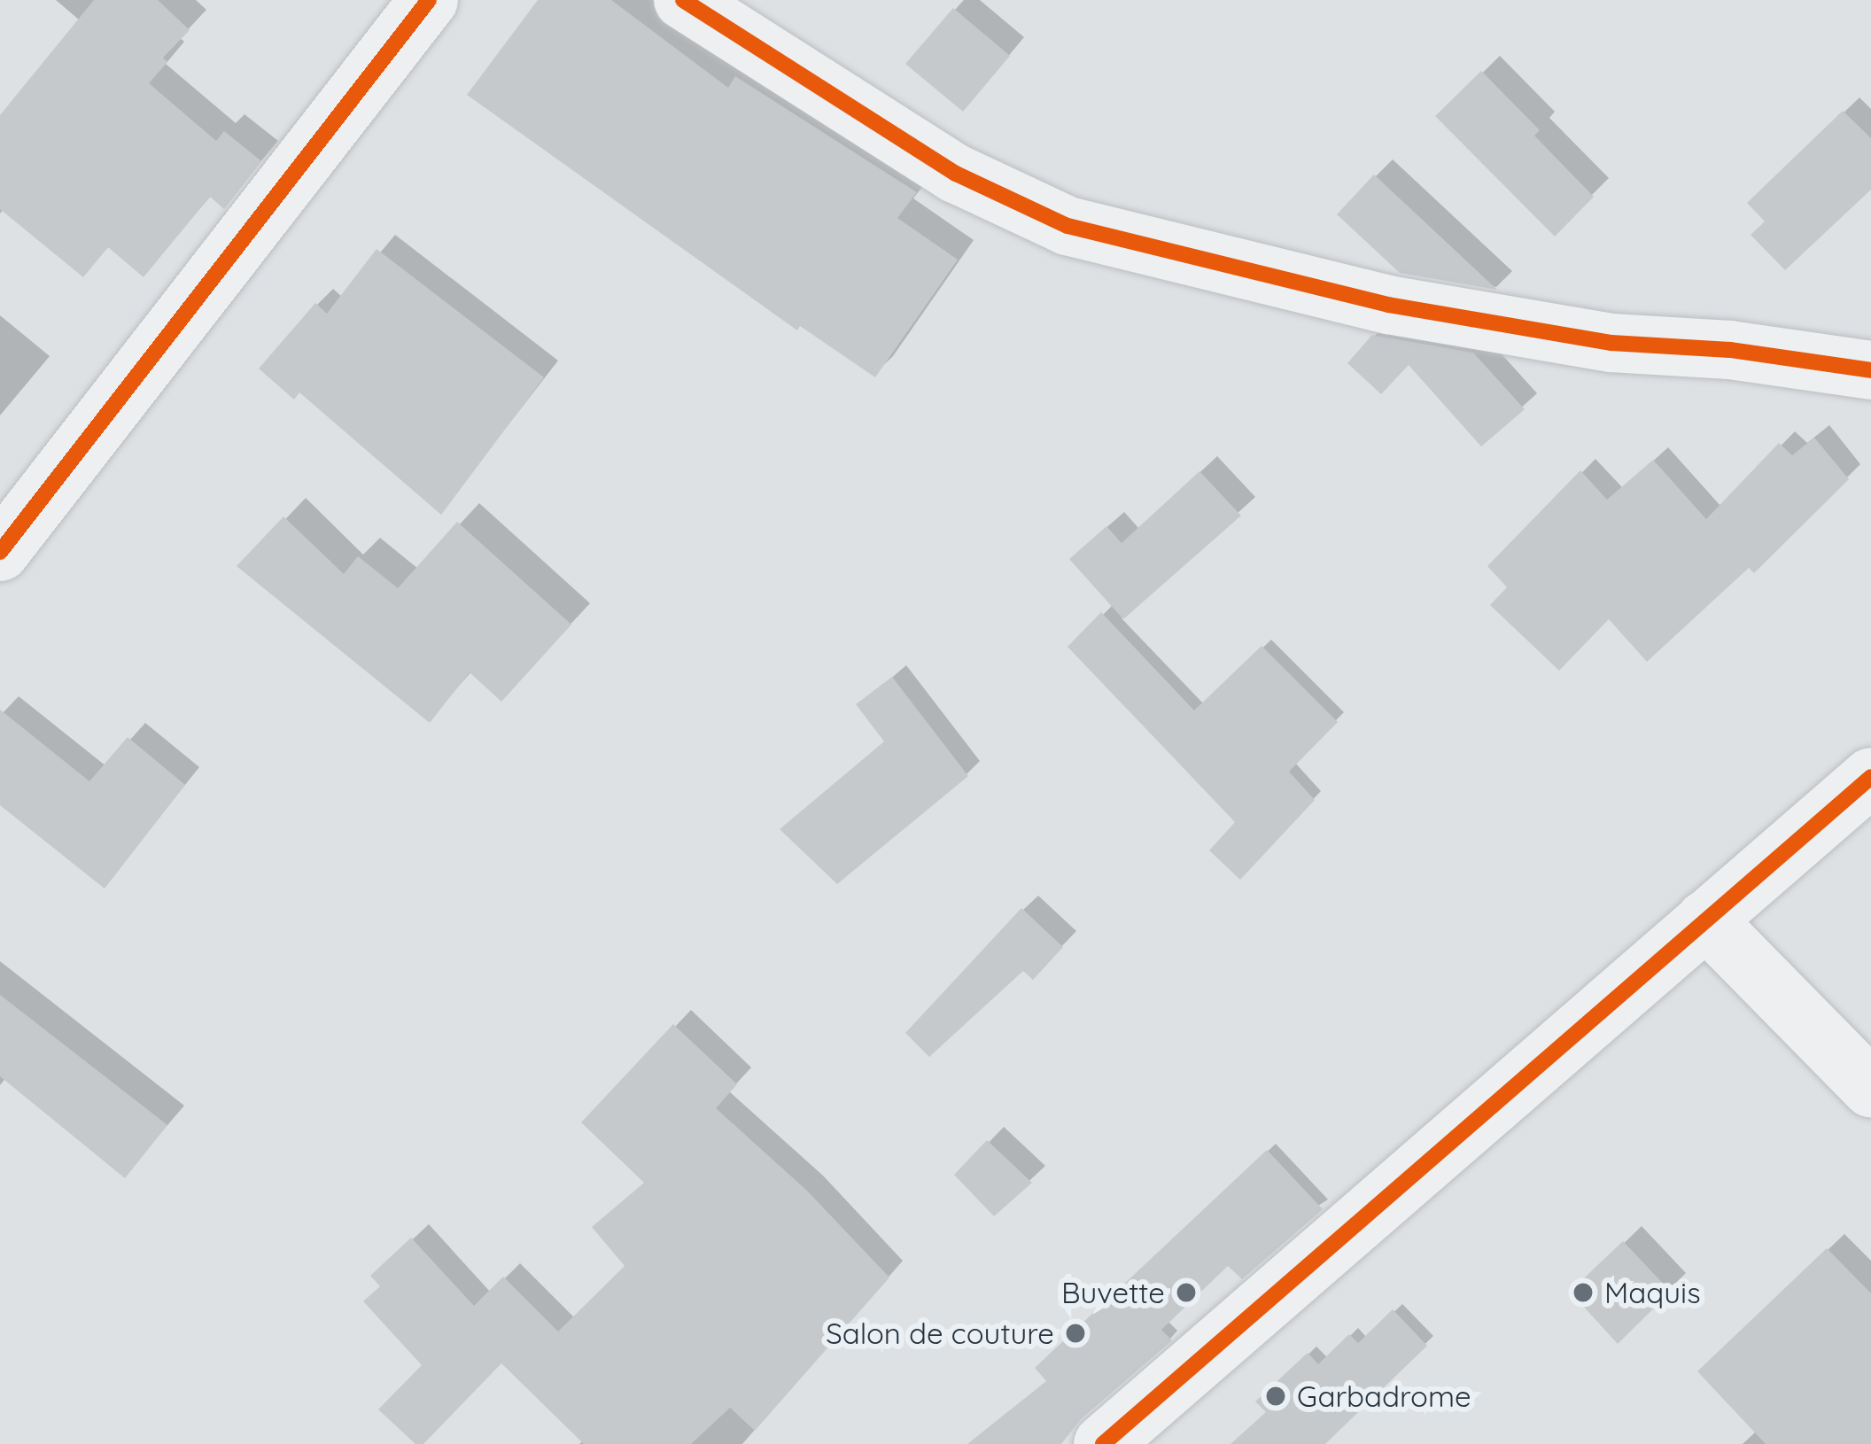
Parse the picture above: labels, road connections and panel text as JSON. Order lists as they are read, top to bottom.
{
  "places": [
    "Buvette",
    "Maquis",
    "Salon de couture",
    "Garbadrome"
  ]
}
